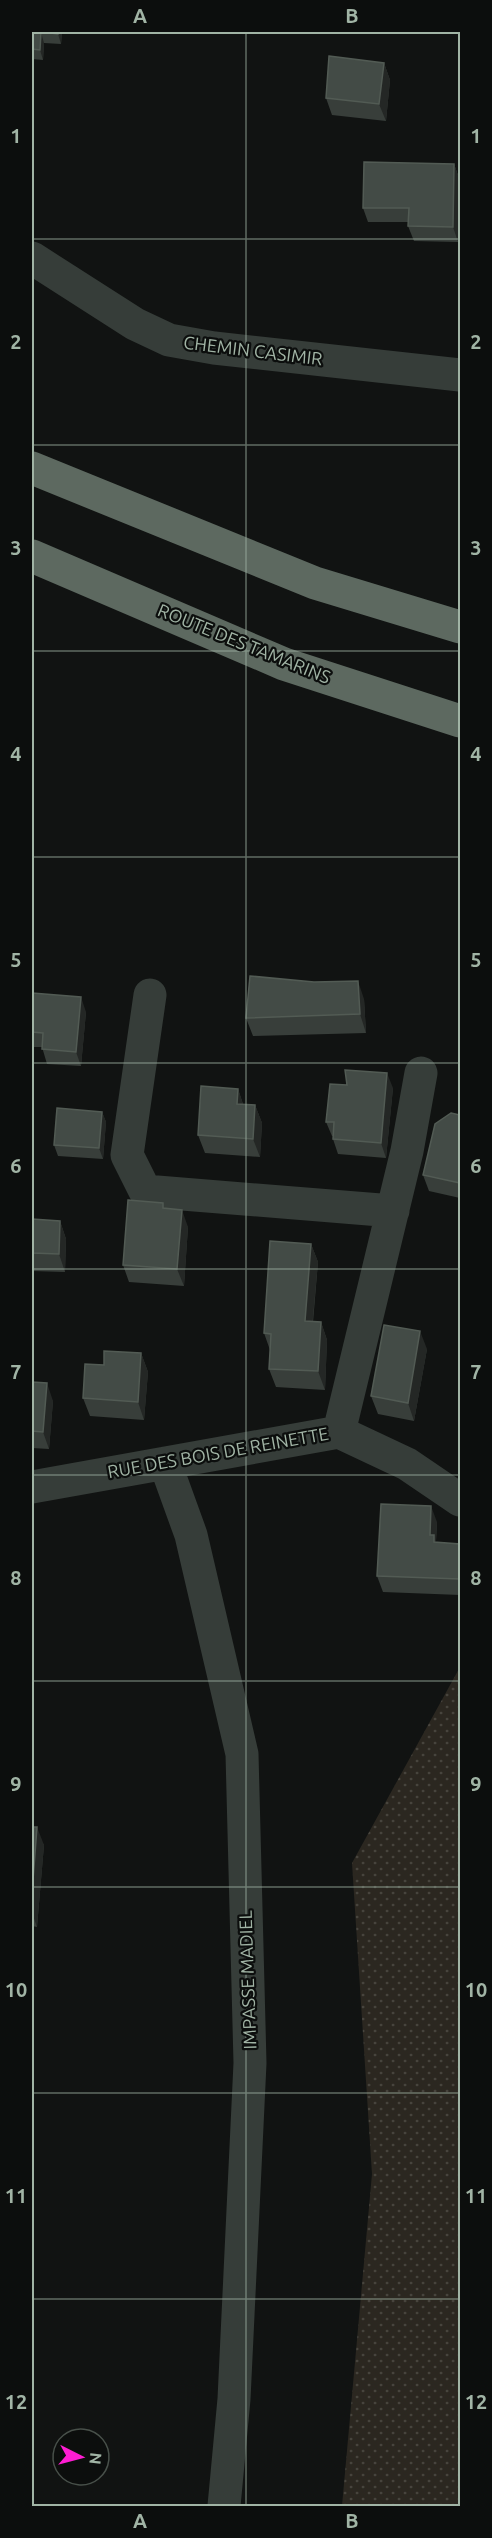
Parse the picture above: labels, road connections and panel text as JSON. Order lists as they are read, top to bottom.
{
  "streets": {
    "highway": ["ROUTE DES TAMARINS"],
    "street": ["CHEMIN CASIMIR", "RUE DES BOIS DE REINETTE", "IMPASSE MADIEL"]
  },
  "crossings": [
    ["RUE DES BOIS DE REINETTE", "IMPASSE MADIEL"]
  ],
  "north": "right",
  "grid": {
    "columns": ["A", "B"],
    "rows": [
      "1",
      "2",
      "3",
      "4",
      "5",
      "6",
      "7",
      "8",
      "9",
      "10",
      "11",
      "12"
    ]
  }
}
